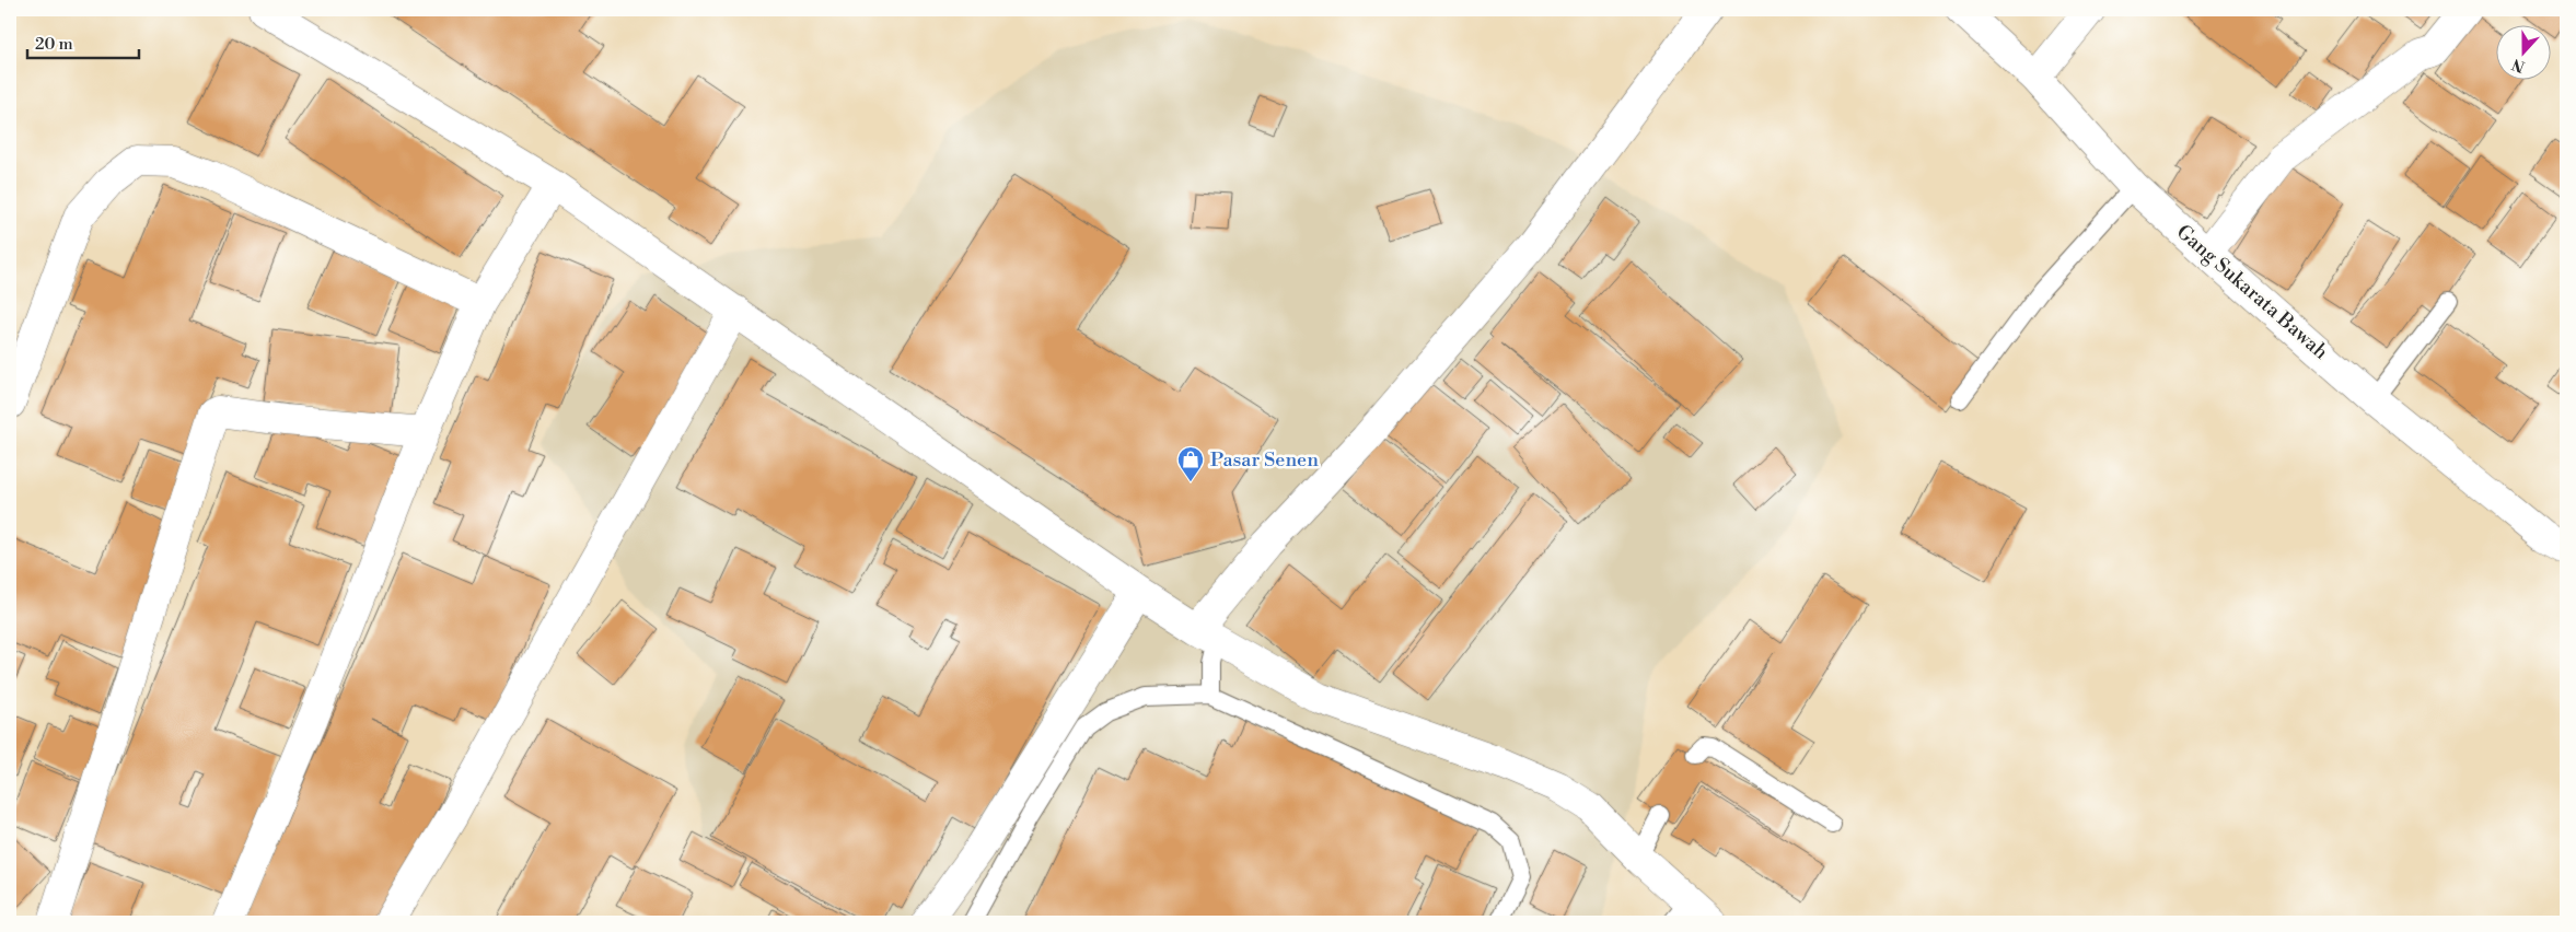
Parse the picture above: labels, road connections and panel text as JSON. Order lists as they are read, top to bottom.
{
  "streets": {
    "street": ["Gang Sukarata Bawah"]
  },
  "places": {
    "shop": ["Pasar Senen"]
  },
  "scale_bar": "20 m",
  "north": "bottom"
}
